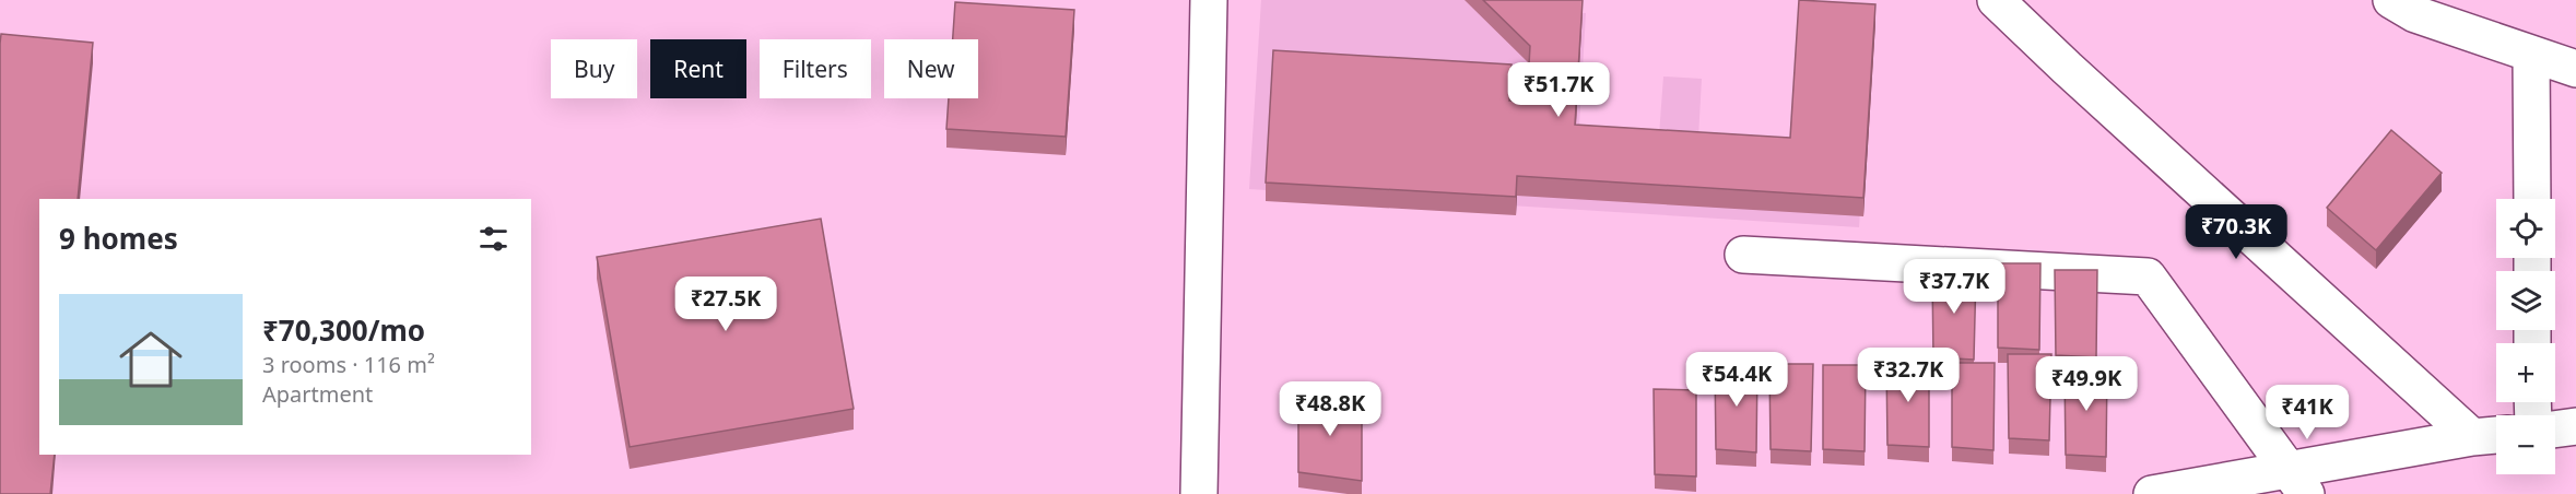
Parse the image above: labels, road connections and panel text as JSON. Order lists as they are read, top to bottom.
{
  "page": {
    "chip": [
      "Buy",
      "Rent",
      "Filters",
      "New"
    ],
    "price": [
      "₹51.7K",
      "₹70.3K",
      "₹37.7K",
      "₹27.5K",
      "₹32.7K",
      "₹54.4K",
      "₹49.9K",
      "₹48.8K",
      "₹41K"
    ],
    "map_buttons": ["+", "−"],
    "heading": "9 homes",
    "list": [
      {
        "name": "₹70,300/mo",
        "note": "3 rooms · 116 m² · Apartment"
      }
    ]
  }
}
